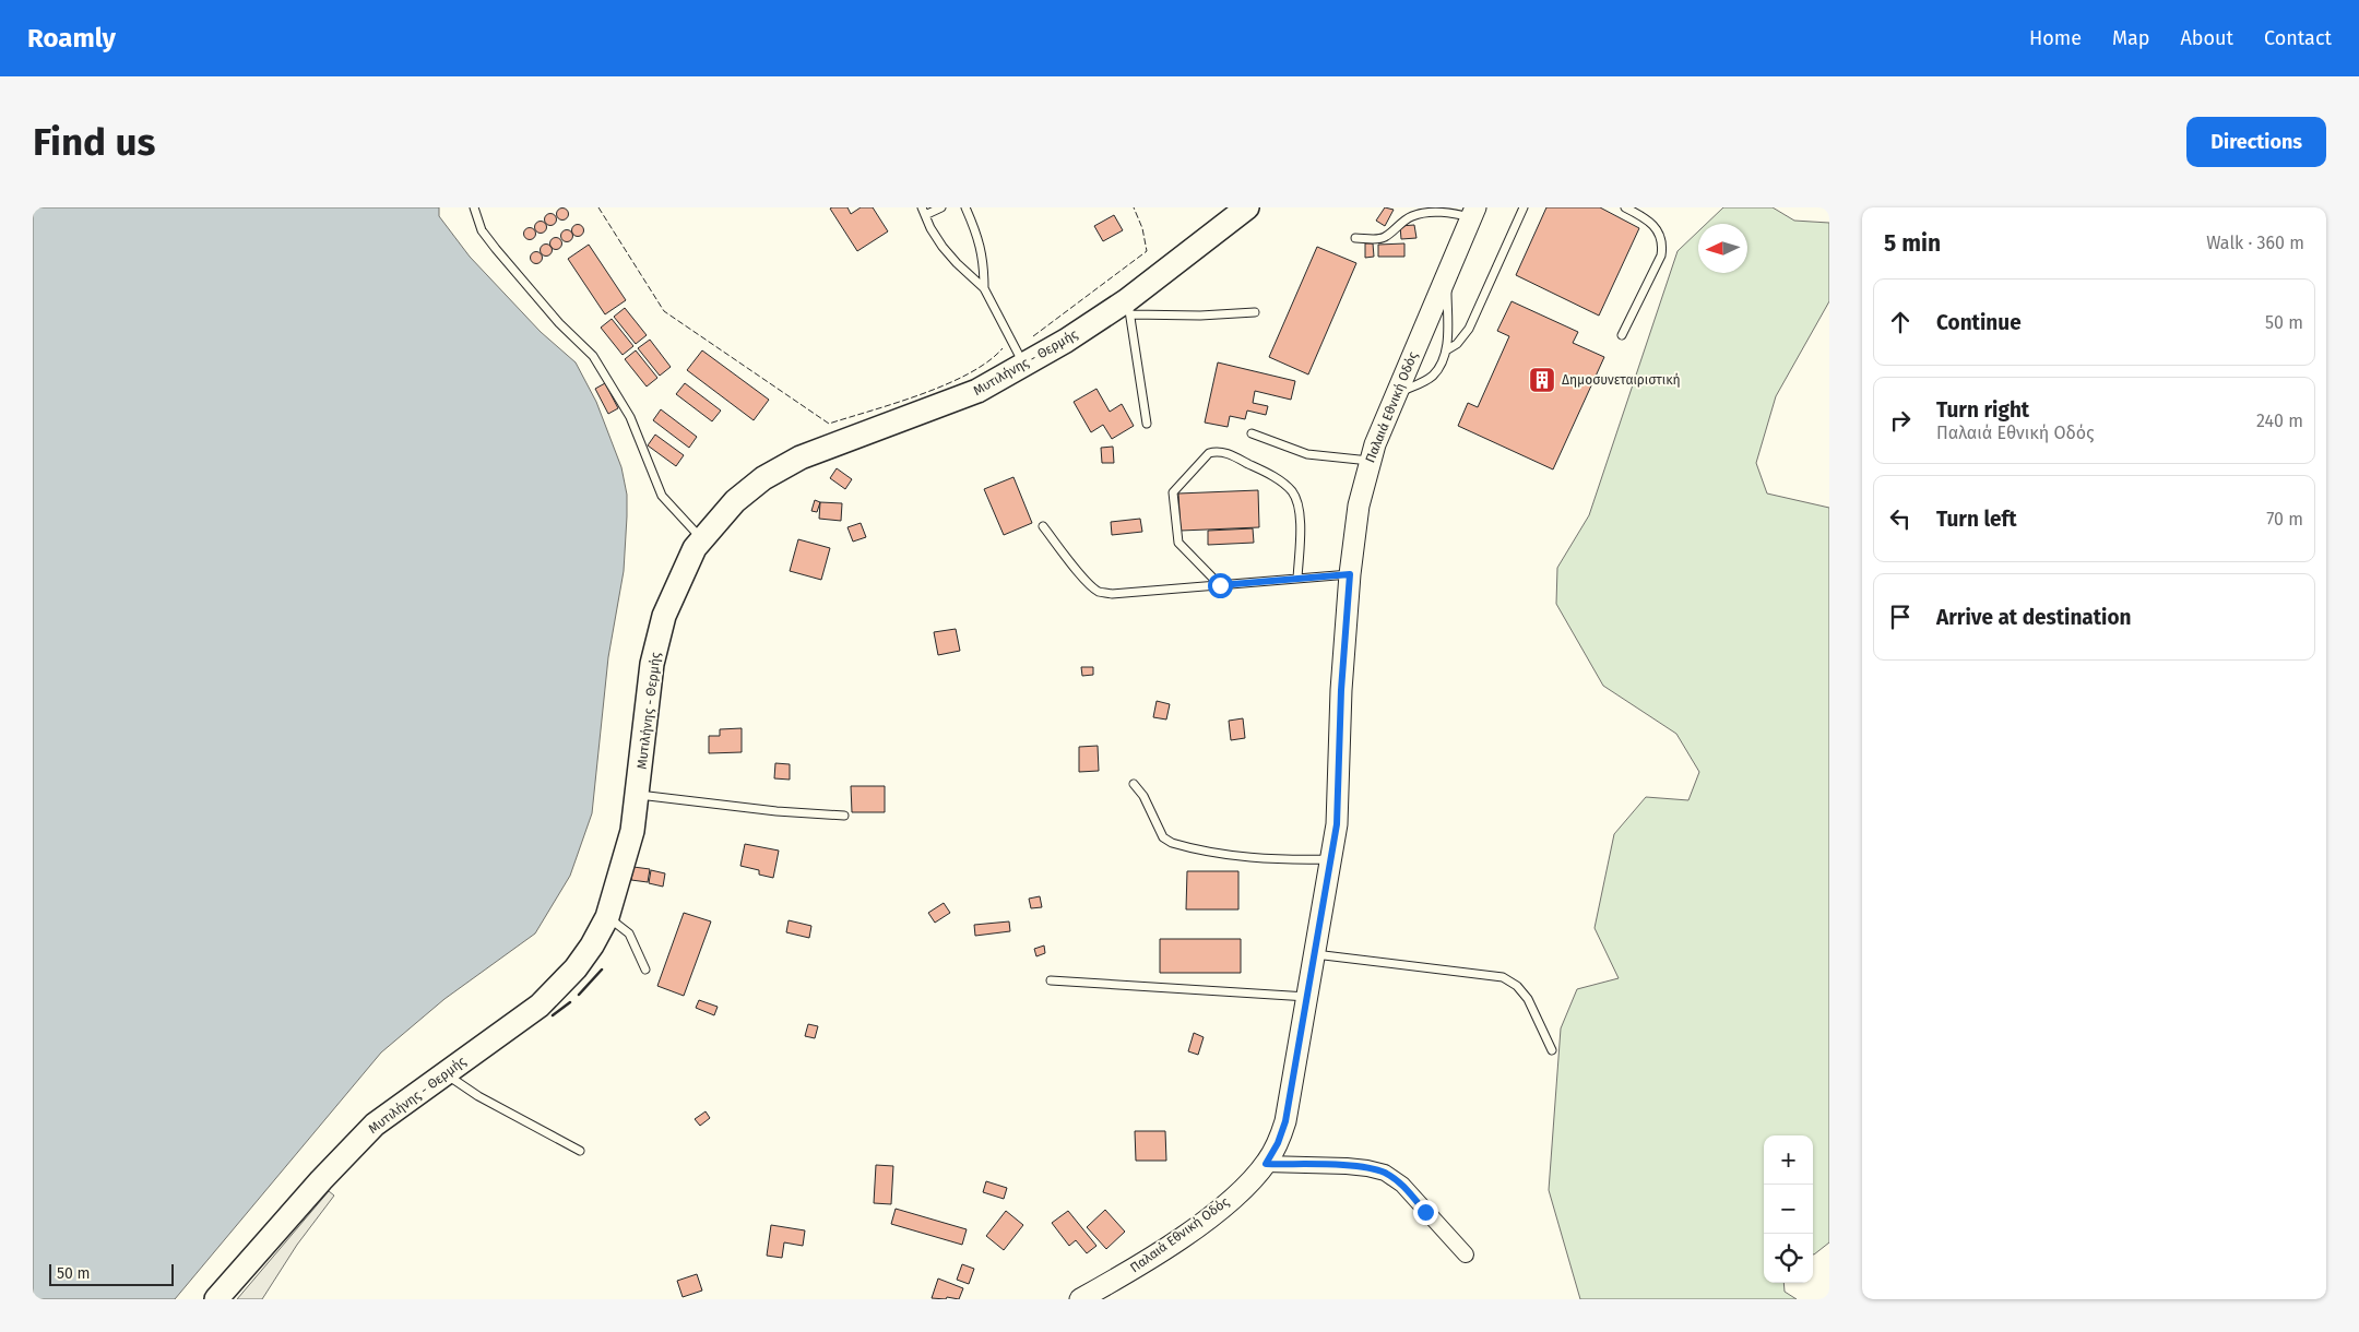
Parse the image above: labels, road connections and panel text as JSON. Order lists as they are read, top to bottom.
{
  "streets": {
    "main road": ["Μυτιλήνης - Θερμής", "Παλαιά Εθνική Οδός"]
  },
  "places": {
    "building": ["Δημοσυνεταιριστική"]
  },
  "scale_bar": "50 m",
  "north": "left",
  "page": {
    "header": "Roamly",
    "nav": [
      "Home",
      "Map",
      "About",
      "Contact"
    ],
    "buttons": "Directions",
    "title": "Find us",
    "heading": ["5 min", "Walk · 360 m"],
    "list": [
      ["Continue", "50 m"],
      ["Turn right", "Παλαιά Εθνική Οδός", "240 m"],
      ["Turn left", "70 m"],
      "Arrive at destination"
    ],
    "map_buttons": ["+", "−"],
    "scale": "50 m"
  }
}
